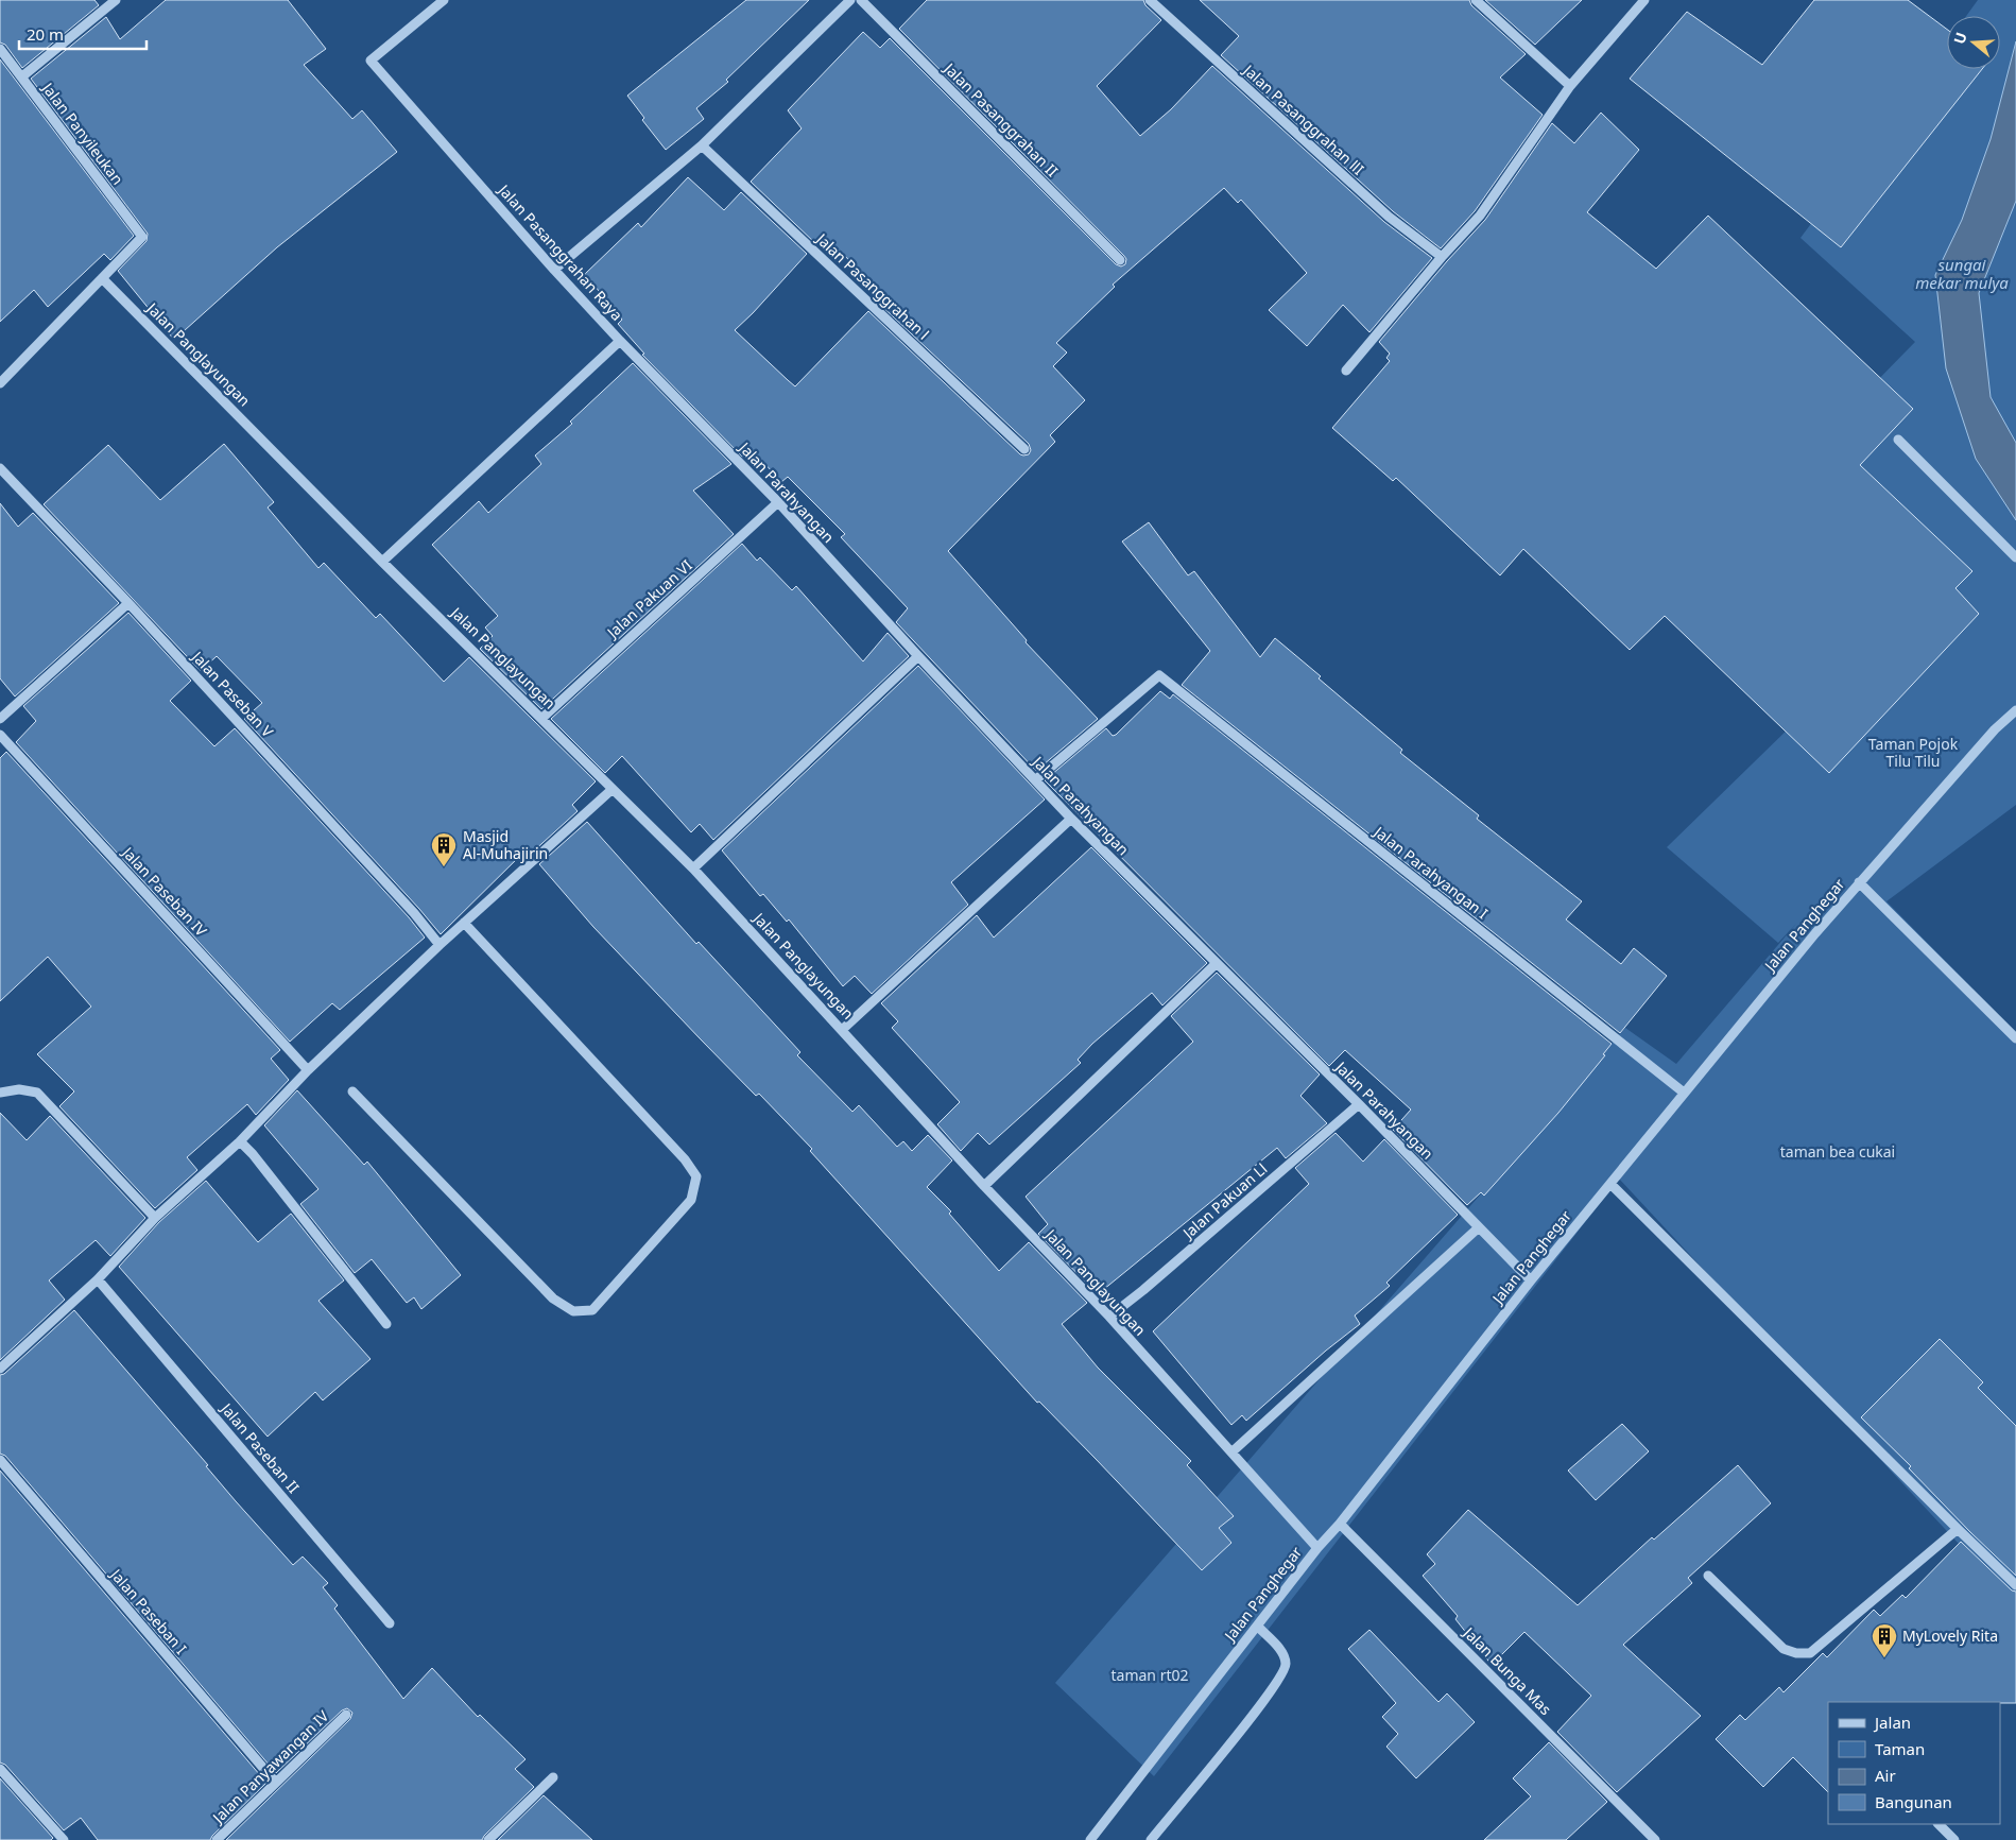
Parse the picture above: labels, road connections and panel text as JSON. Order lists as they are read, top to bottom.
{
  "streets": {
    "street": [
      "Jalan Pasanggrahan II",
      "Jalan Pasanggrahan llI",
      "Jalan Panyileukan",
      "Jalan Pasanggrahan Raya",
      "Jalan Pasanggrahan l",
      "Jalan Panglayungan",
      "Jalan Parahyangan",
      "Jalan Pakuan VI",
      "Jalan Paseban V",
      "Jalan Parahyangan I",
      "Jalan Paseban IV",
      "Jalan Panghegar",
      "Jalan Pakuan Ll",
      "Jalan Paseban II",
      "Jalan Paseban I",
      "Jalan Bunga Mas",
      "Jalan Panyawangan IV"
    ]
  },
  "crossings": [
    ["Jalan Panyileukan", "Jalan Panglayungan"],
    ["Jalan Pasanggrahan Raya", "Jalan Panglayungan"],
    ["Jalan Pasanggrahan Raya", "Jalan Parahyangan"],
    ["Jalan Panglayungan", "Jalan Pakuan VI"],
    ["Jalan Panglayungan", "Jalan Panghegar"],
    ["Jalan Panglayungan", "Jalan Pakuan Ll"],
    ["Jalan Parahyangan", "Jalan Pakuan VI"],
    ["Jalan Parahyangan", "Jalan Parahyangan I"],
    ["Jalan Parahyangan", "Jalan Panghegar"],
    ["Jalan Parahyangan", "Jalan Pakuan Ll"],
    ["Jalan Parahyangan I", "Jalan Panghegar"],
    ["Jalan Panghegar", "Jalan Bunga Mas"],
    ["Jalan Paseban I", "Jalan Panyawangan IV"]
  ],
  "water": ["sungai mekar mulya"],
  "parks": ["Taman Pojok Tilu Tilu", "taman bea cukai", "taman rt02"],
  "places": {
    "building": ["Masjid Al-Muhajirin", "MyLovely Rita"]
  },
  "legend": [
    "Jalan",
    "Taman",
    "Air",
    "Bangunan"
  ],
  "scale_bar": "20 m",
  "north": "left"
}
